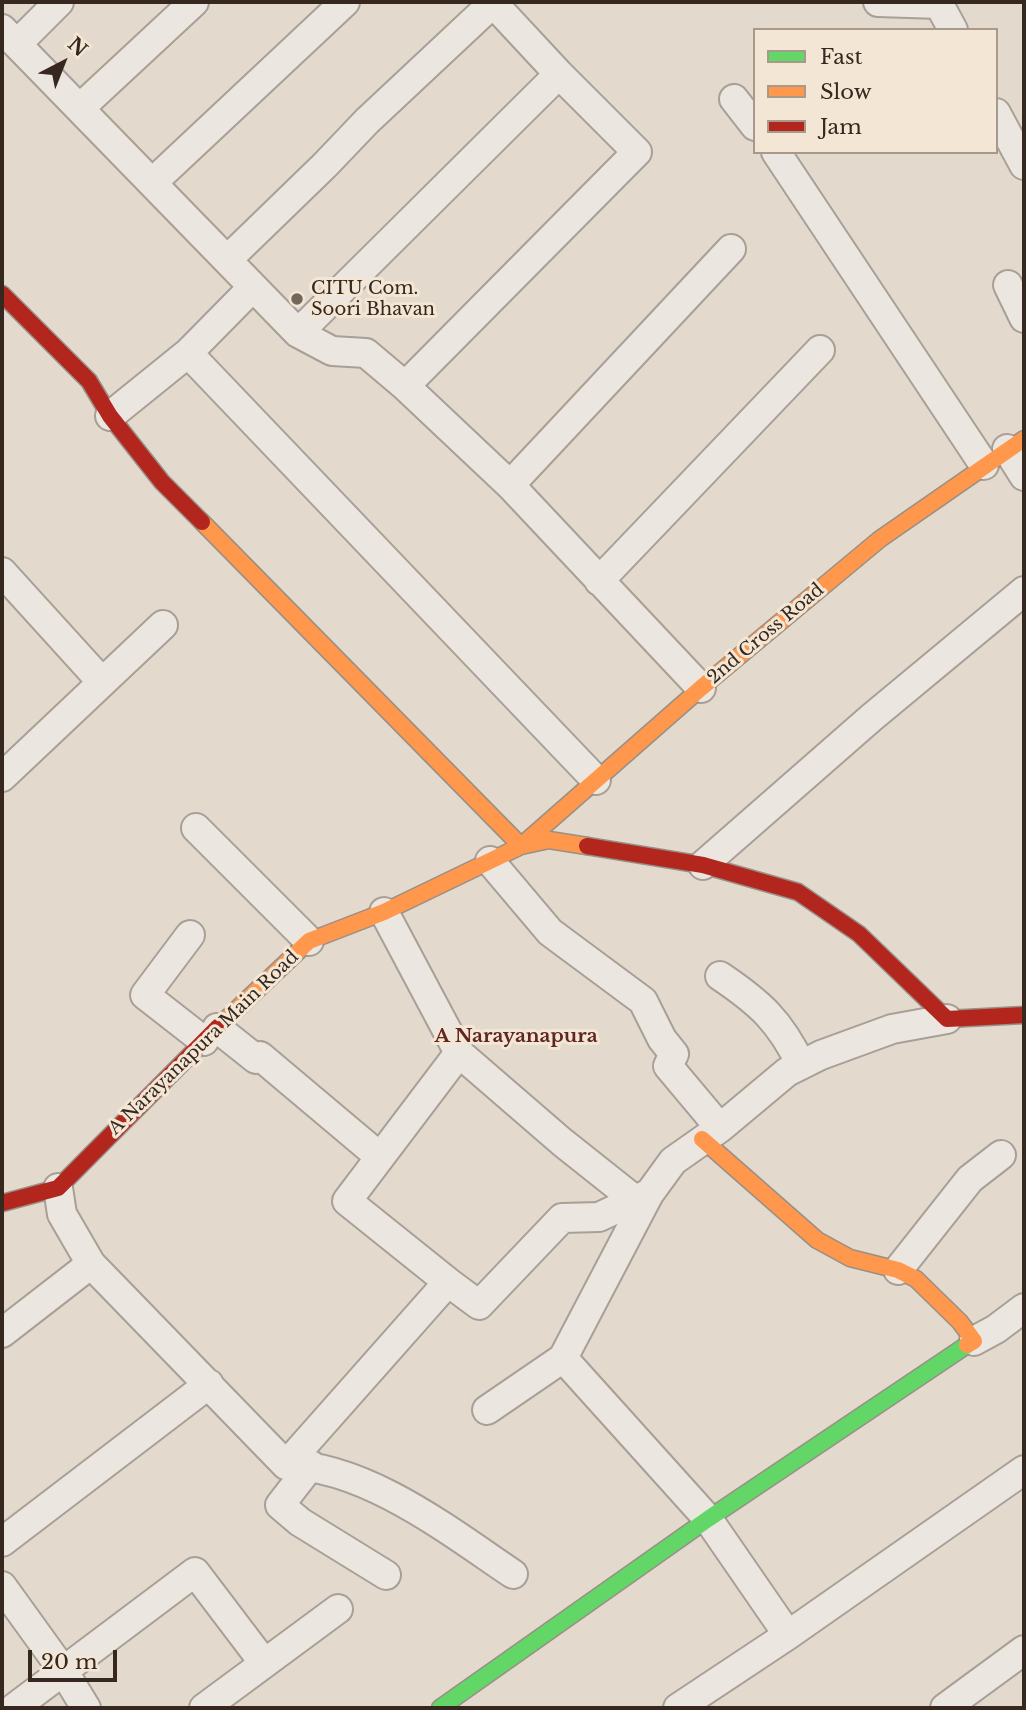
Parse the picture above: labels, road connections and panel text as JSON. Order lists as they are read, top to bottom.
{
  "streets": {
    "street": ["2nd Cross Road", "A Narayanapura Main Road"]
  },
  "crossings": [
    ["2nd Cross Road", "A Narayanapura Main Road"]
  ],
  "districts": ["A Narayanapura"],
  "places": ["CITU Com. Soori Bhavan"],
  "legend": ["Fast", "Slow", "Jam"],
  "scale_bar": "20 m",
  "north": "top right"
}
